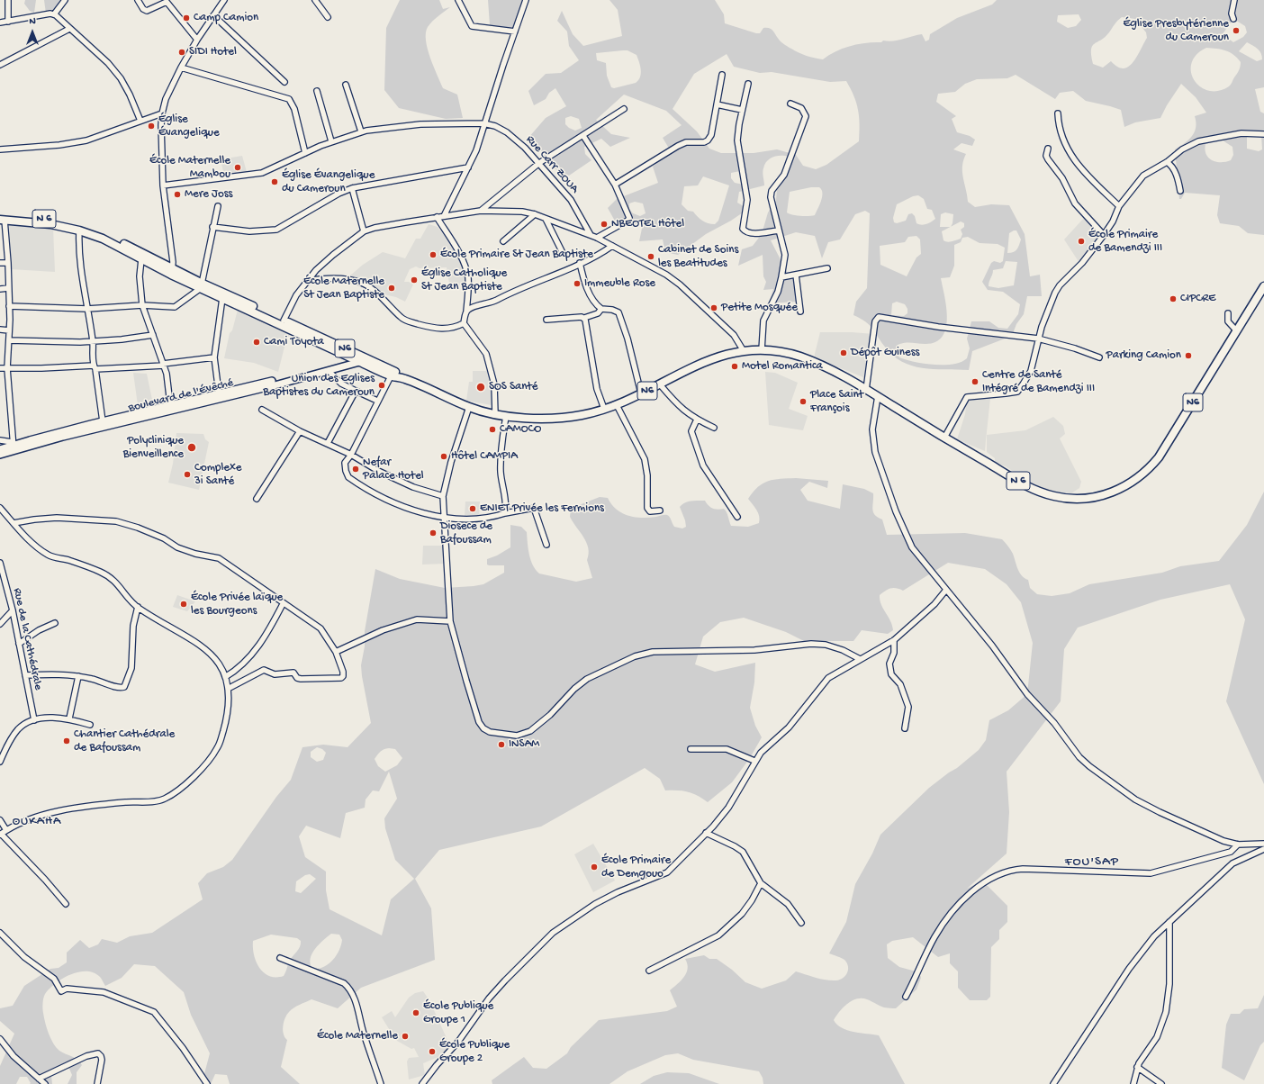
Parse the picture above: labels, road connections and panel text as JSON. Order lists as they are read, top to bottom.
{
  "streets": {
    "highway": ["N 6", "N6"],
    "main road": ["Boulevard de l'Évêché"],
    "street": ["Rue Carr ZOUA", "Rue de la Cathédrale"]
  },
  "crossings": [
    ["N 6", "N6"],
    ["N6", "Boulevard de l'Évêché"]
  ],
  "districts": ["OUKAHA", "FOU'SAP"],
  "places": [
    "Camp Camion",
    "Église Presbytérienne du Cameroun",
    "SIDI Hotel",
    "Église Évangelique",
    "École Maternelle Mambou",
    "Église Évangelique du Cameroun",
    "Mere Joss",
    "NBEOTEL Hôtel",
    "École Primaire de Bamendzi III",
    "École Primaire St Jean Baptiste",
    "Cabinet de Soins les Beatitudes",
    "Église Catholique St Jean Baptiste",
    "Immeuble Rose",
    "École Maternelle St Jean Baptiste",
    "CIPCRE",
    "Petite Mosquée",
    "Cami Toyota",
    "Dépôt Guiness",
    "Parking Camion",
    "Motel Romantica",
    "Centre de Santé Intégré de Bamendzi III",
    "Union des Eglises Baptistes du Cameroun",
    "SOS Santé",
    "Place Saint François",
    "CAMOCO",
    "Polyclinique Bienveillence",
    "Hôtel CAMPIA",
    "Nefar Palace Hotel",
    "Complexe 3i Santé",
    "ENIET Privée les Fermions",
    "Diosece de Bafoussam",
    "École Privée laïque les Bourgeons",
    "Chantier Cathédrale de Bafoussam",
    "INSAM",
    "École Primaire de Demgouo",
    "École Publique Groupe 1",
    "École Maternelle",
    "École Publique Groupe 2"
  ],
  "north": "top"
}
